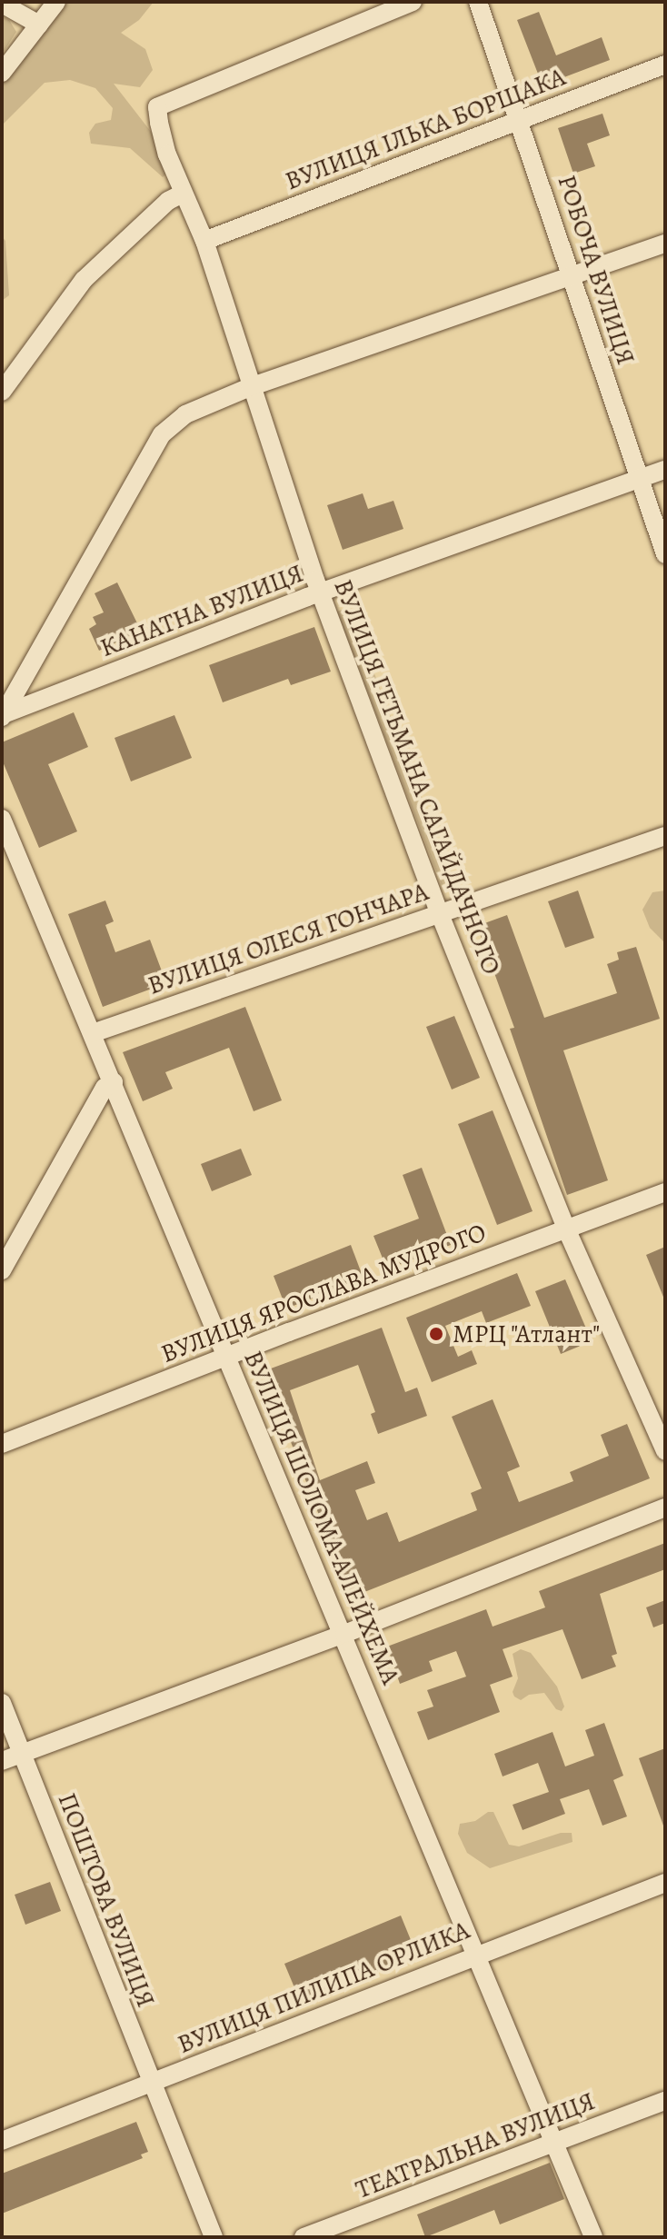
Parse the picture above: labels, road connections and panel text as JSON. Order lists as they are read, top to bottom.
{
  "streets": {
    "street": [
      "ВУЛИЦЯ ІЛЬКА БОРЩАКА",
      "РОБОЧА ВУЛИЦЯ",
      "КАНАТНА ВУЛИЦЯ",
      "ВУЛИЦЯ ГЕТЬМАНА САГАЙДАЧНОГО",
      "ВУЛИЦЯ ОЛЕСЯ ГОНЧАРА",
      "ВУЛИЦЯ ЯРОСЛАВА МУДРОГО",
      "ВУЛИЦЯ ШОЛОМА-АЛЕЙХЕМА",
      "ПОШТОВА ВУЛИЦЯ",
      "ВУЛИЦЯ ПИЛИПА ОРЛИКА",
      "ТЕАТРАЛЬНА ВУЛИЦЯ"
    ]
  },
  "crossings": [
    ["ВУЛИЦЯ ІЛЬКА БОРЩАКА", "РОБОЧА ВУЛИЦЯ"],
    ["ВУЛИЦЯ ІЛЬКА БОРЩАКА", "ВУЛИЦЯ ГЕТЬМАНА САГАЙДАЧНОГО"],
    ["РОБОЧА ВУЛИЦЯ", "КАНАТНА ВУЛИЦЯ"],
    ["КАНАТНА ВУЛИЦЯ", "ВУЛИЦЯ ГЕТЬМАНА САГАЙДАЧНОГО"],
    ["ВУЛИЦЯ ГЕТЬМАНА САГАЙДАЧНОГО", "ВУЛИЦЯ ОЛЕСЯ ГОНЧАРА"],
    ["ВУЛИЦЯ ГЕТЬМАНА САГАЙДАЧНОГО", "ВУЛИЦЯ ЯРОСЛАВА МУДРОГО"],
    ["ВУЛИЦЯ ОЛЕСЯ ГОНЧАРА", "ВУЛИЦЯ ШОЛОМА-АЛЕЙХЕМА"],
    ["ВУЛИЦЯ ЯРОСЛАВА МУДРОГО", "ВУЛИЦЯ ШОЛОМА-АЛЕЙХЕМА"],
    ["ВУЛИЦЯ ШОЛОМА-АЛЕЙХЕМА", "ВУЛИЦЯ ПИЛИПА ОРЛИКА"],
    ["ВУЛИЦЯ ШОЛОМА-АЛЕЙХЕМА", "ТЕАТРАЛЬНА ВУЛИЦЯ"],
    ["ПОШТОВА ВУЛИЦЯ", "ВУЛИЦЯ ПИЛИПА ОРЛИКА"]
  ],
  "places": ["МРЦ \"Атлант\""]
}
